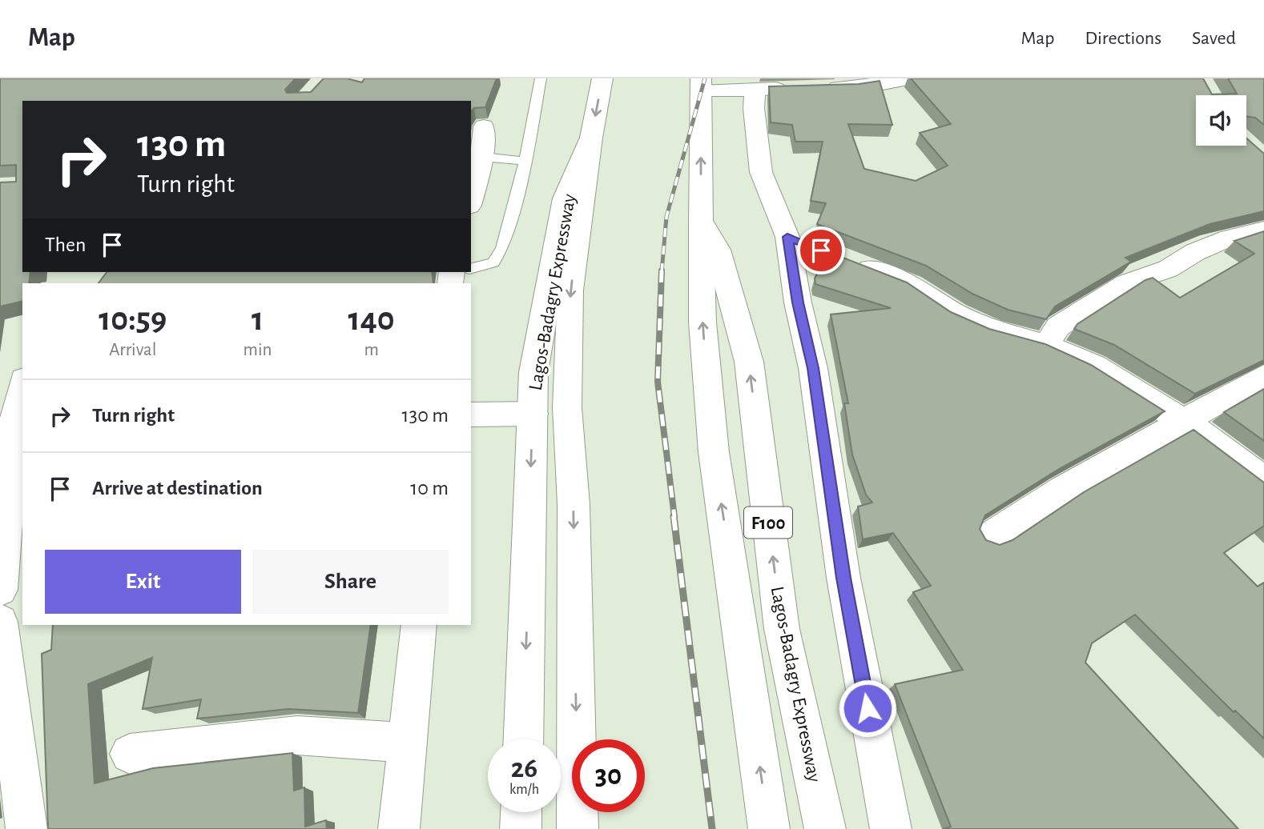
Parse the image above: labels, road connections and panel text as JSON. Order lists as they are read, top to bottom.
{
  "streets": {
    "main road": ["Lagos-Badagry Expressway", "F100"]
  },
  "crossings": [
    ["Lagos-Badagry Expressway", "F100"]
  ],
  "page": {
    "header": "Map",
    "nav": ["Map", "Directions", "Saved"],
    "turn": ["130 m", "Turn right"],
    "then": "Then",
    "eta": [
      "10:59",
      "Arrival",
      "1",
      "min",
      "140",
      "m"
    ],
    "list": [
      {
        "name": "Turn right",
        "value": "130 m"
      },
      {
        "name": "Arrive at destination",
        "value": "10 m"
      }
    ],
    "buttons": ["Exit", "Share"],
    "speed": "26 km/h",
    "limit": "30"
  }
}
